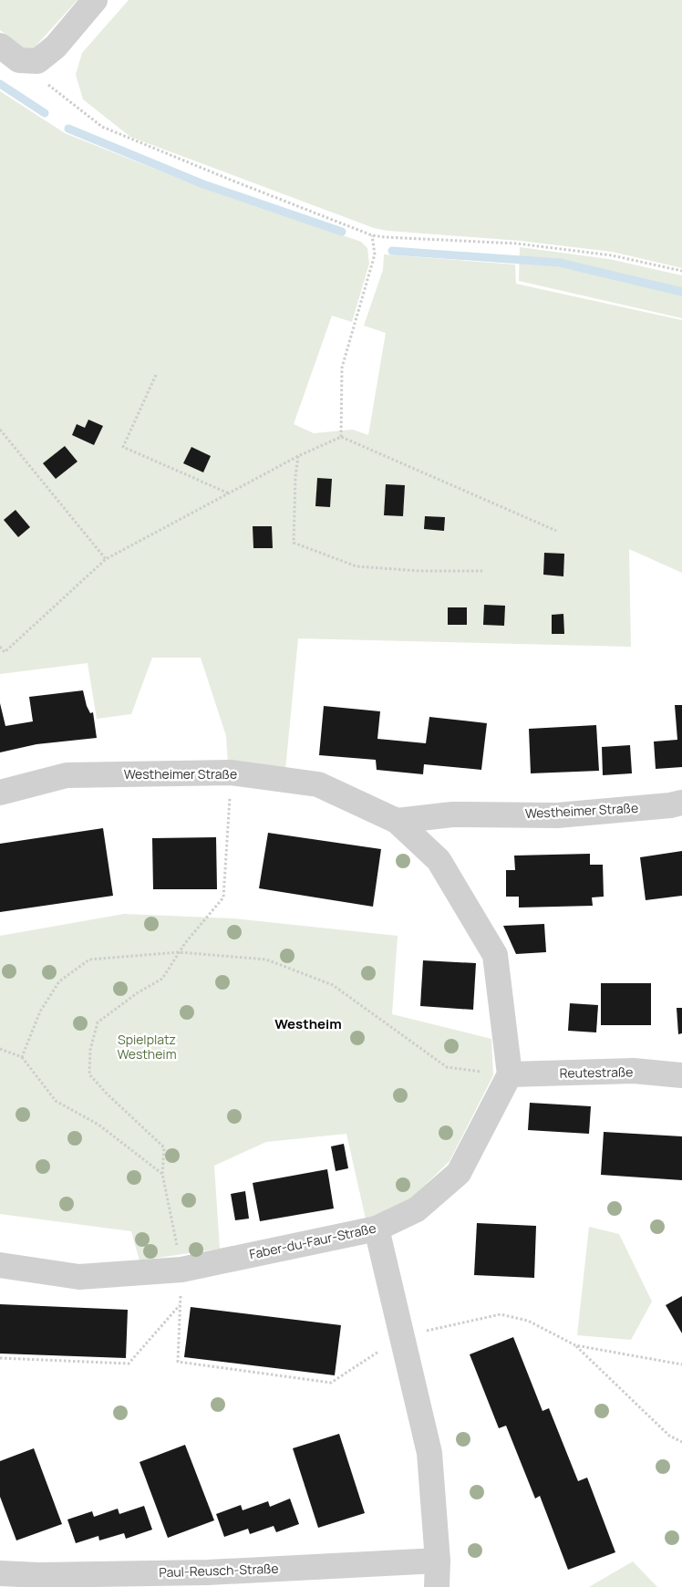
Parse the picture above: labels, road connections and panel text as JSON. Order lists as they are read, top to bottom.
{
  "streets": {
    "street": [
      "Westheimer Straße",
      "Reutestraße",
      "Faber-du-Faur-Straße",
      "Paul-Reusch-Straße"
    ]
  },
  "crossings": [
    ["Reutestraße", "Faber-du-Faur-Straße"]
  ],
  "districts": ["Westheim"],
  "parks": ["Spielplatz Westheim"]
}
